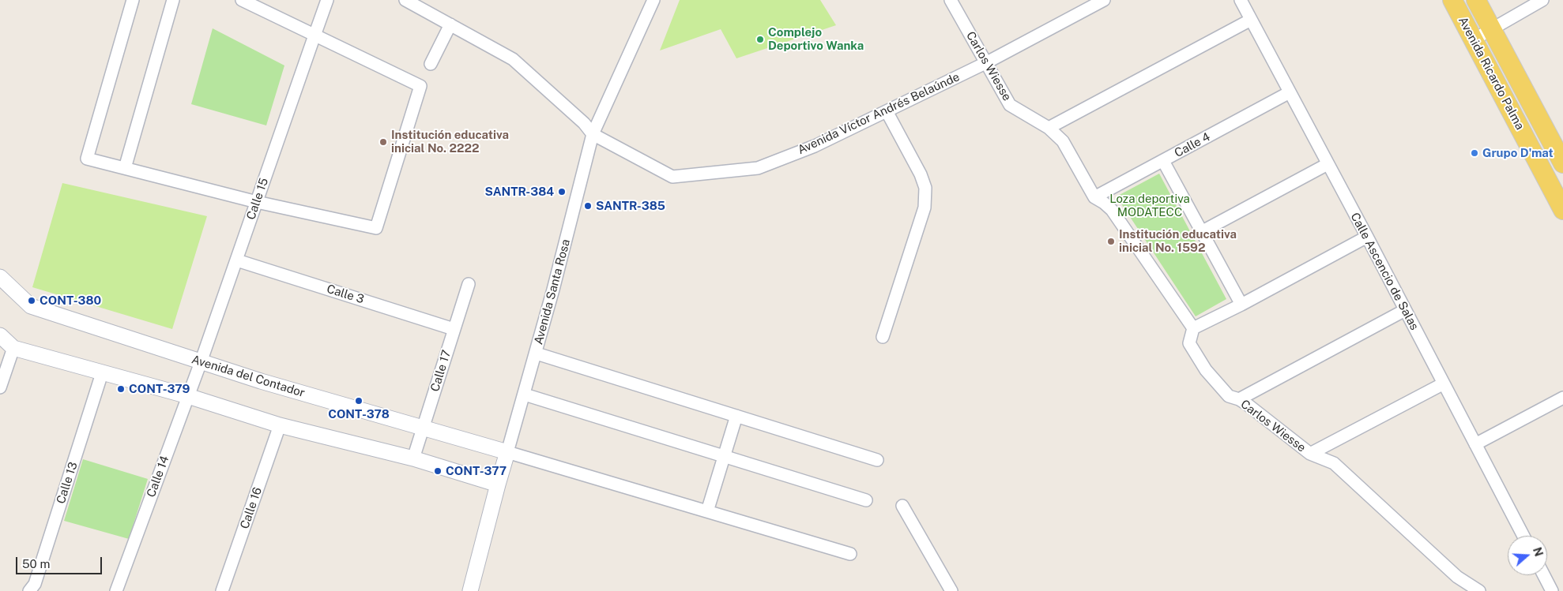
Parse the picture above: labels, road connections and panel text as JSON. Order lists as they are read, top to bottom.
{
  "streets": {
    "main road": ["Avenida Ricardo Palma"],
    "street": [
      "Carlos Wiesse",
      "Avenida Víctor Andrés Belaúnde",
      "Calle 4",
      "Calle 15",
      "Calle Ascencio de Salas",
      "Avenida Santa Rosa",
      "Calle 3",
      "Calle 17",
      "Avenida del Contador",
      "Calle 14",
      "Calle 13",
      "Calle 16"
    ]
  },
  "crossings": [
    ["Carlos Wiesse", "Avenida Víctor Andrés Belaúnde"],
    ["Carlos Wiesse", "Calle 4"],
    ["Avenida Víctor Andrés Belaúnde", "Avenida Santa Rosa"],
    ["Calle 4", "Calle Ascencio de Salas"],
    ["Calle 15", "Calle 3"],
    ["Calle 15", "Avenida del Contador"],
    ["Calle 15", "Calle 14"],
    ["Avenida Santa Rosa", "Avenida del Contador"],
    ["Calle 3", "Calle 17"],
    ["Calle 17", "Avenida del Contador"],
    ["Avenida del Contador", "Calle 14"]
  ],
  "parks": ["Loza deportiva MODATECC"],
  "places": [
    "Complejo Deportivo Wanka",
    "Institución educativa inicial No. 2222",
    "Grupo D'mat",
    "SANTR-384",
    "SANTR-385",
    "Institución educativa inicial No. 1592",
    "CONT-380",
    "CONT-379",
    "CONT-378",
    "CONT-377"
  ],
  "scale_bar": "50 m",
  "north": "right"
}
